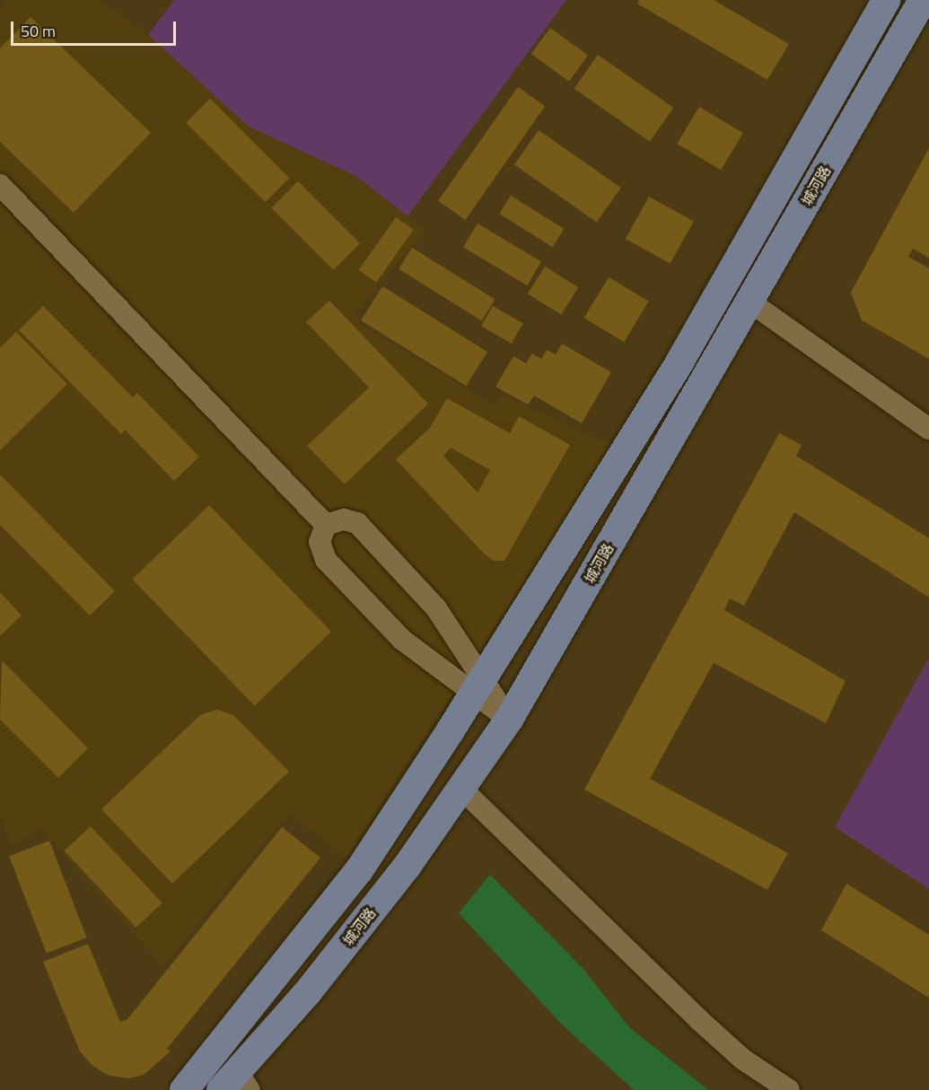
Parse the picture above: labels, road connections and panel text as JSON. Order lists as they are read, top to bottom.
{
  "streets": {
    "main road": ["城河路"]
  },
  "scale_bar": "50 m"
}
